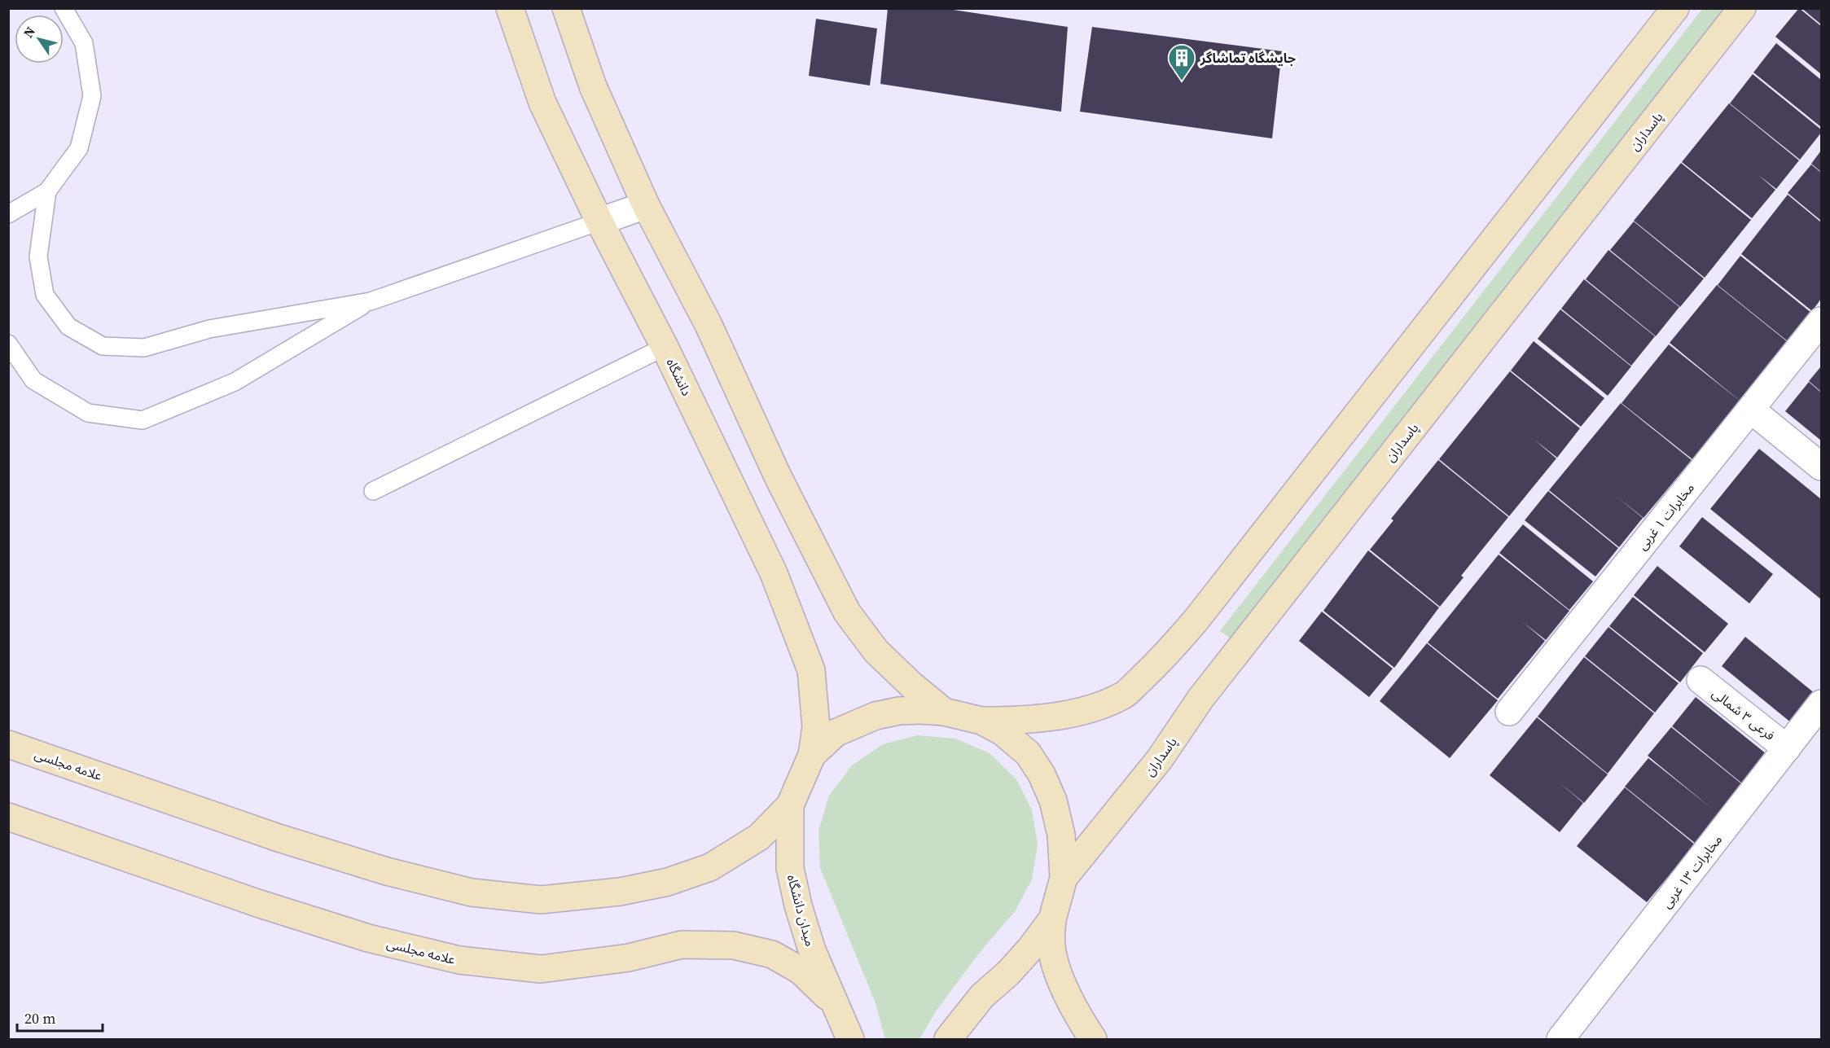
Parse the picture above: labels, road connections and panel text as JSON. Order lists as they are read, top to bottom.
{
  "streets": {
    "main road": [
      "پاسداران",
      "دانشگاه",
      "علامه مجلسی",
      "میدان دانشگاه"
    ],
    "street": ["مخابرات ۱ غربی", "فرعی ۳ شمالی", "مخابرات ۱۳ غربی"]
  },
  "crossings": [
    ["پاسداران", "میدان دانشگاه"],
    ["دانشگاه", "میدان دانشگاه"],
    ["فرعی ۳ شمالی", "مخابرات ۱۳ غربی"],
    ["علامه مجلسی", "میدان دانشگاه"]
  ],
  "places": {
    "building": ["جایشگاه تماشاگر"]
  },
  "scale_bar": "20 m",
  "north": "top left"
}
